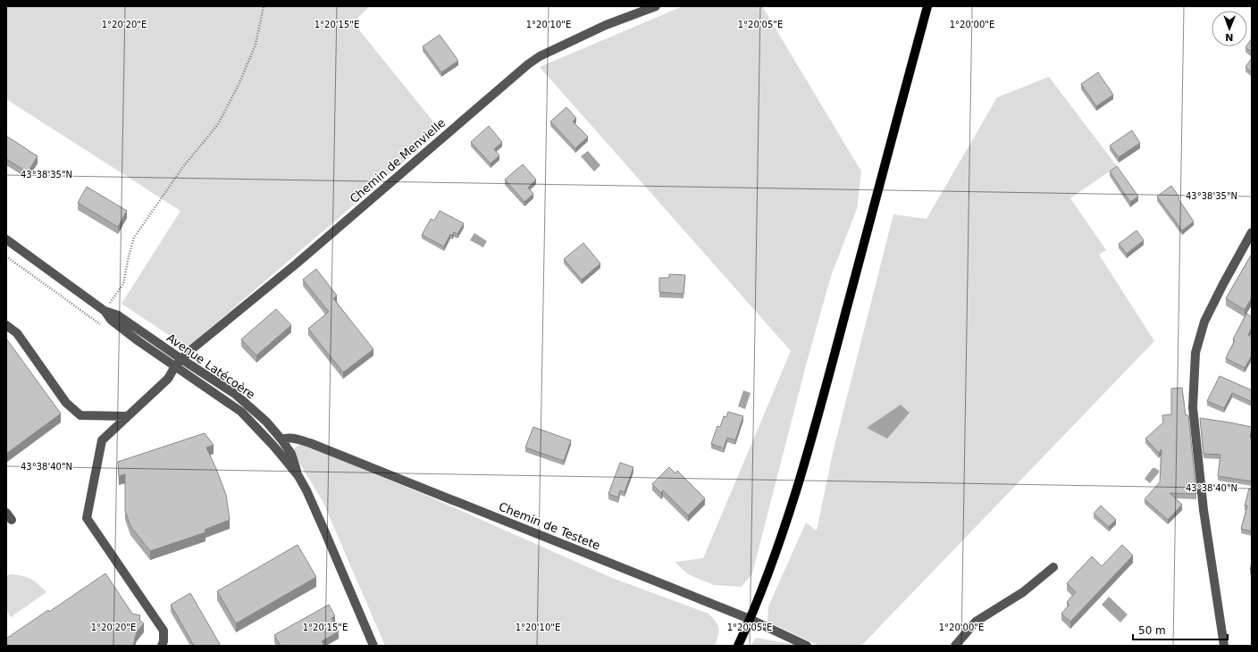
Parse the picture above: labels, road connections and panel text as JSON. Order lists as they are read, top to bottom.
{
  "streets": {
    "street": ["Chemin de Menvielle", "Avenue Latécoère", "Chemin de Testete"]
  },
  "crossings": [
    ["Chemin de Menvielle", "Avenue Latécoère"],
    ["Avenue Latécoère", "Chemin de Testete"]
  ],
  "scale_bar": "50 m",
  "north": "bottom",
  "coordinates": [
    "1°20'20\"E",
    "1°20'15\"E",
    "1°20'10\"E",
    "1°20'05\"E",
    "1°20'00\"E",
    "43°38'35\"N",
    "43°38'40\"N"
  ]
}
